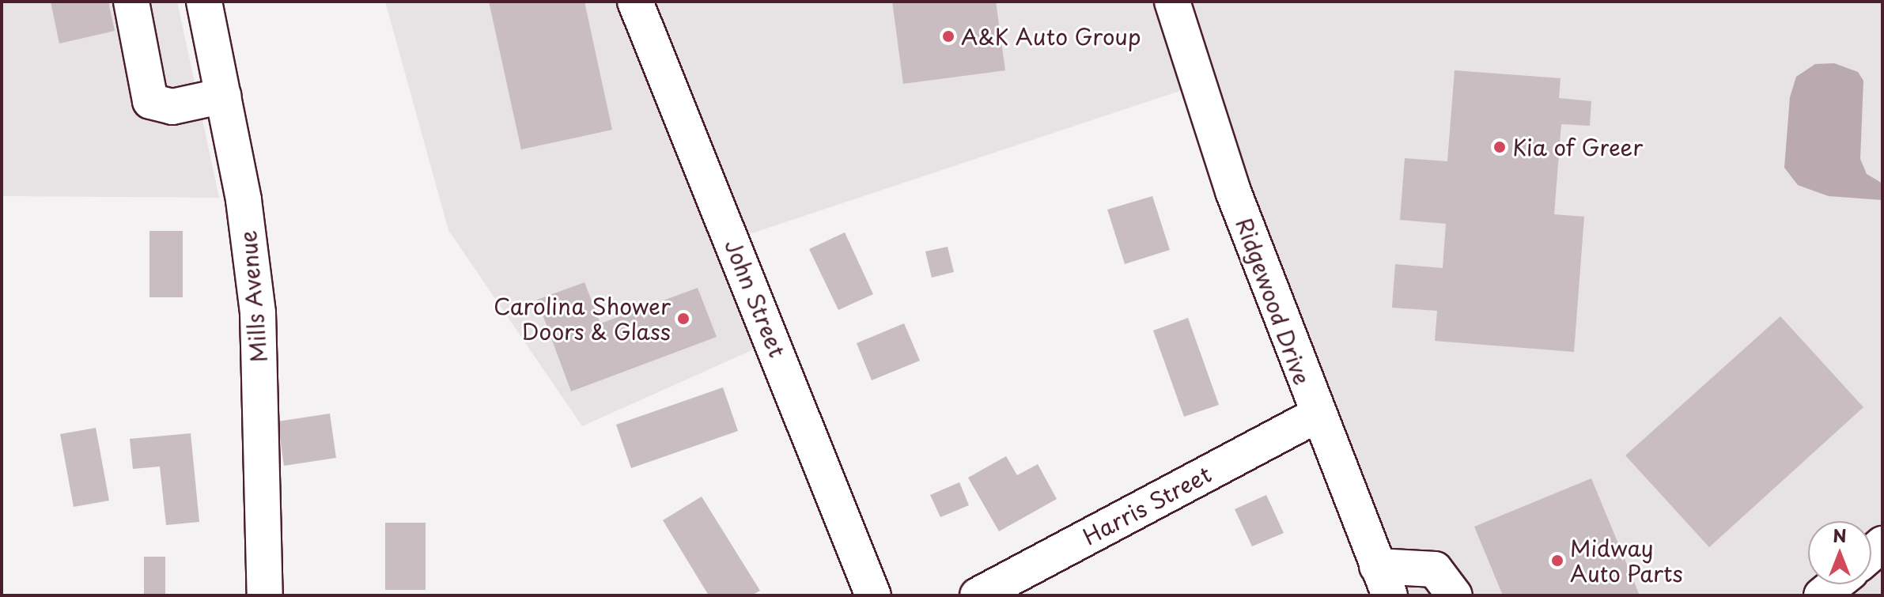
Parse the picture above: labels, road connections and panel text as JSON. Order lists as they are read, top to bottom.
{
  "streets": {
    "street": [
      "Mills Avenue",
      "John Street",
      "Ridgewood Drive",
      "Harris Street"
    ]
  },
  "crossings": [
    ["Ridgewood Drive", "Harris Street"]
  ],
  "places": [
    "A&K Auto Group",
    "Kia of Greer",
    "Carolina Shower Doors & Glass",
    "Midway Auto Parts"
  ],
  "north": "top"
}
